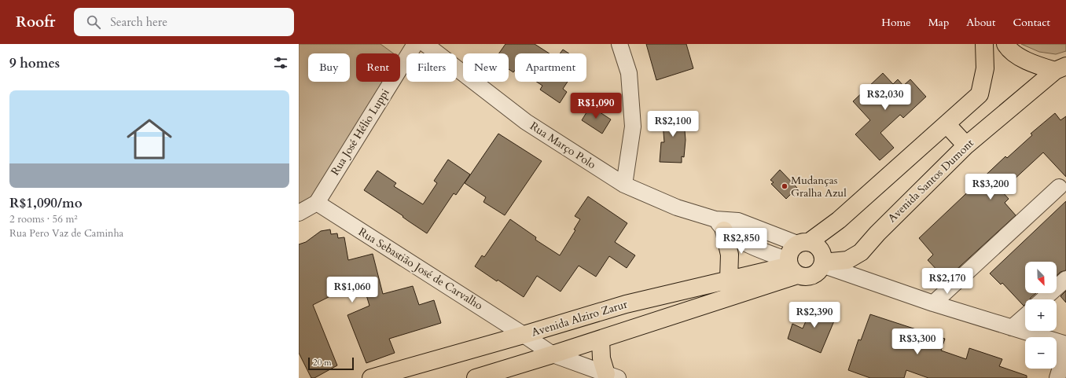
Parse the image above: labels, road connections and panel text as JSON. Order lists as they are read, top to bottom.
{
  "streets": {
    "main road": ["Avenida Santos Dumont", "Avenida Alziro Zarur"],
    "street": ["Rua José Hélio Luppi", "Rua Março Polo", "Rua Sebastião José de Carvalho"]
  },
  "crossings": [
    ["Rua José Hélio Luppi", "Rua Sebastião José de Carvalho"],
    ["Rua Março Polo", "Avenida Santos Dumont"],
    ["Rua Março Polo", "Avenida Alziro Zarur"],
    ["Avenida Santos Dumont", "Avenida Alziro Zarur"],
    ["Rua Sebastião José de Carvalho", "Avenida Alziro Zarur"]
  ],
  "places": ["Mudanças Gralha Azul"],
  "scale_bar": "20 m",
  "north": "bottom right",
  "page": {
    "header": "Roofr",
    "search": "Search here",
    "nav": [
      "Home",
      "Map",
      "About",
      "Contact"
    ],
    "heading": "9 homes",
    "chip": [
      "Buy",
      "Rent",
      "Filters",
      "New",
      "Apartment"
    ],
    "list": [
      {
        "name": "R$1,090/mo",
        "note": "2 rooms · 56 m² · Rua Pero Vaz de Caminha"
      }
    ],
    "price": [
      "R$2,030",
      "R$1,090",
      "R$2,100",
      "R$3,200",
      "R$2,850",
      "R$2,170",
      "R$1,060",
      "R$2,390",
      "R$3,300"
    ],
    "map_buttons": ["+", "−"],
    "scale": "20 m"
  }
}
